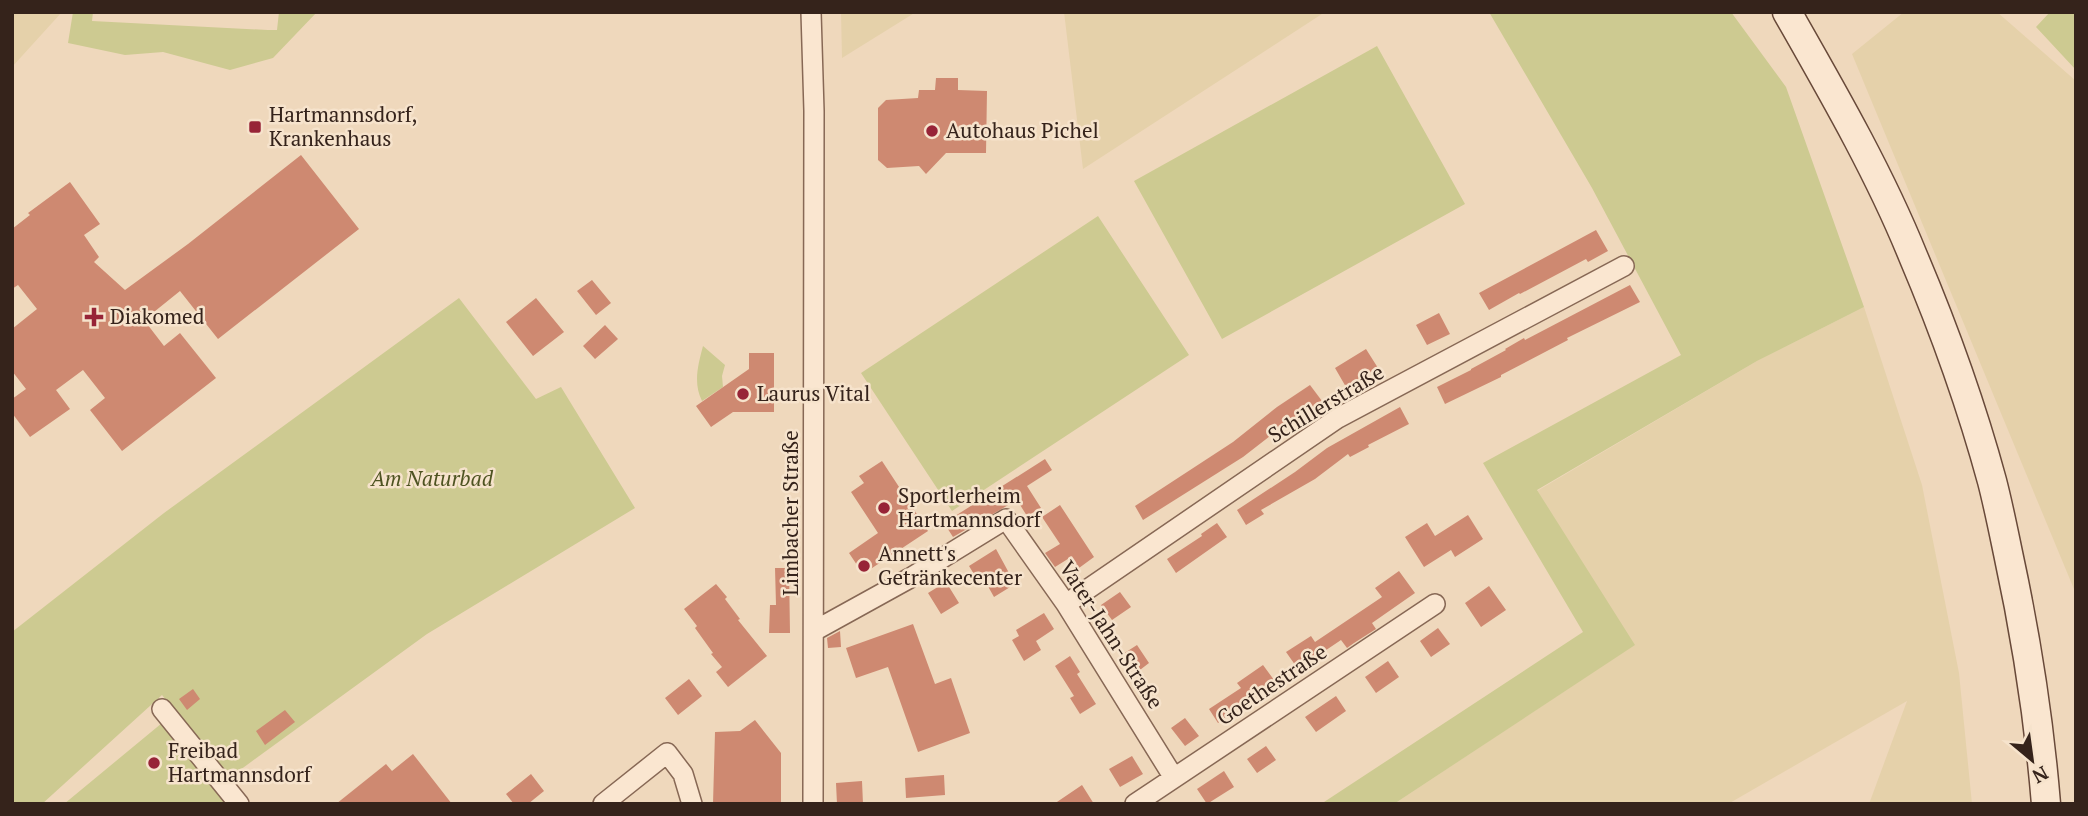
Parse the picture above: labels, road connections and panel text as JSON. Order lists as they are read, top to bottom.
{
  "streets": {
    "street": [
      "Schillerstraße",
      "Limbacher Straße",
      "Vater-Jahn-Straße",
      "Goethestraße"
    ]
  },
  "crossings": [
    ["Schillerstraße", "Vater-Jahn-Straße"],
    ["Limbacher Straße", "Vater-Jahn-Straße"],
    ["Vater-Jahn-Straße", "Goethestraße"]
  ],
  "parks": ["Am Naturbad"],
  "places": {
    "transit": ["Hartmannsdorf, Krankenhaus"],
    "other": [
      "Autohaus Pichel",
      "Laurus Vital",
      "Sportlerheim Hartmannsdorf",
      "Annett's Getränkecenter",
      "Freibad Hartmannsdorf"
    ],
    "health": ["Diakomed"]
  },
  "north": "bottom right"
}
